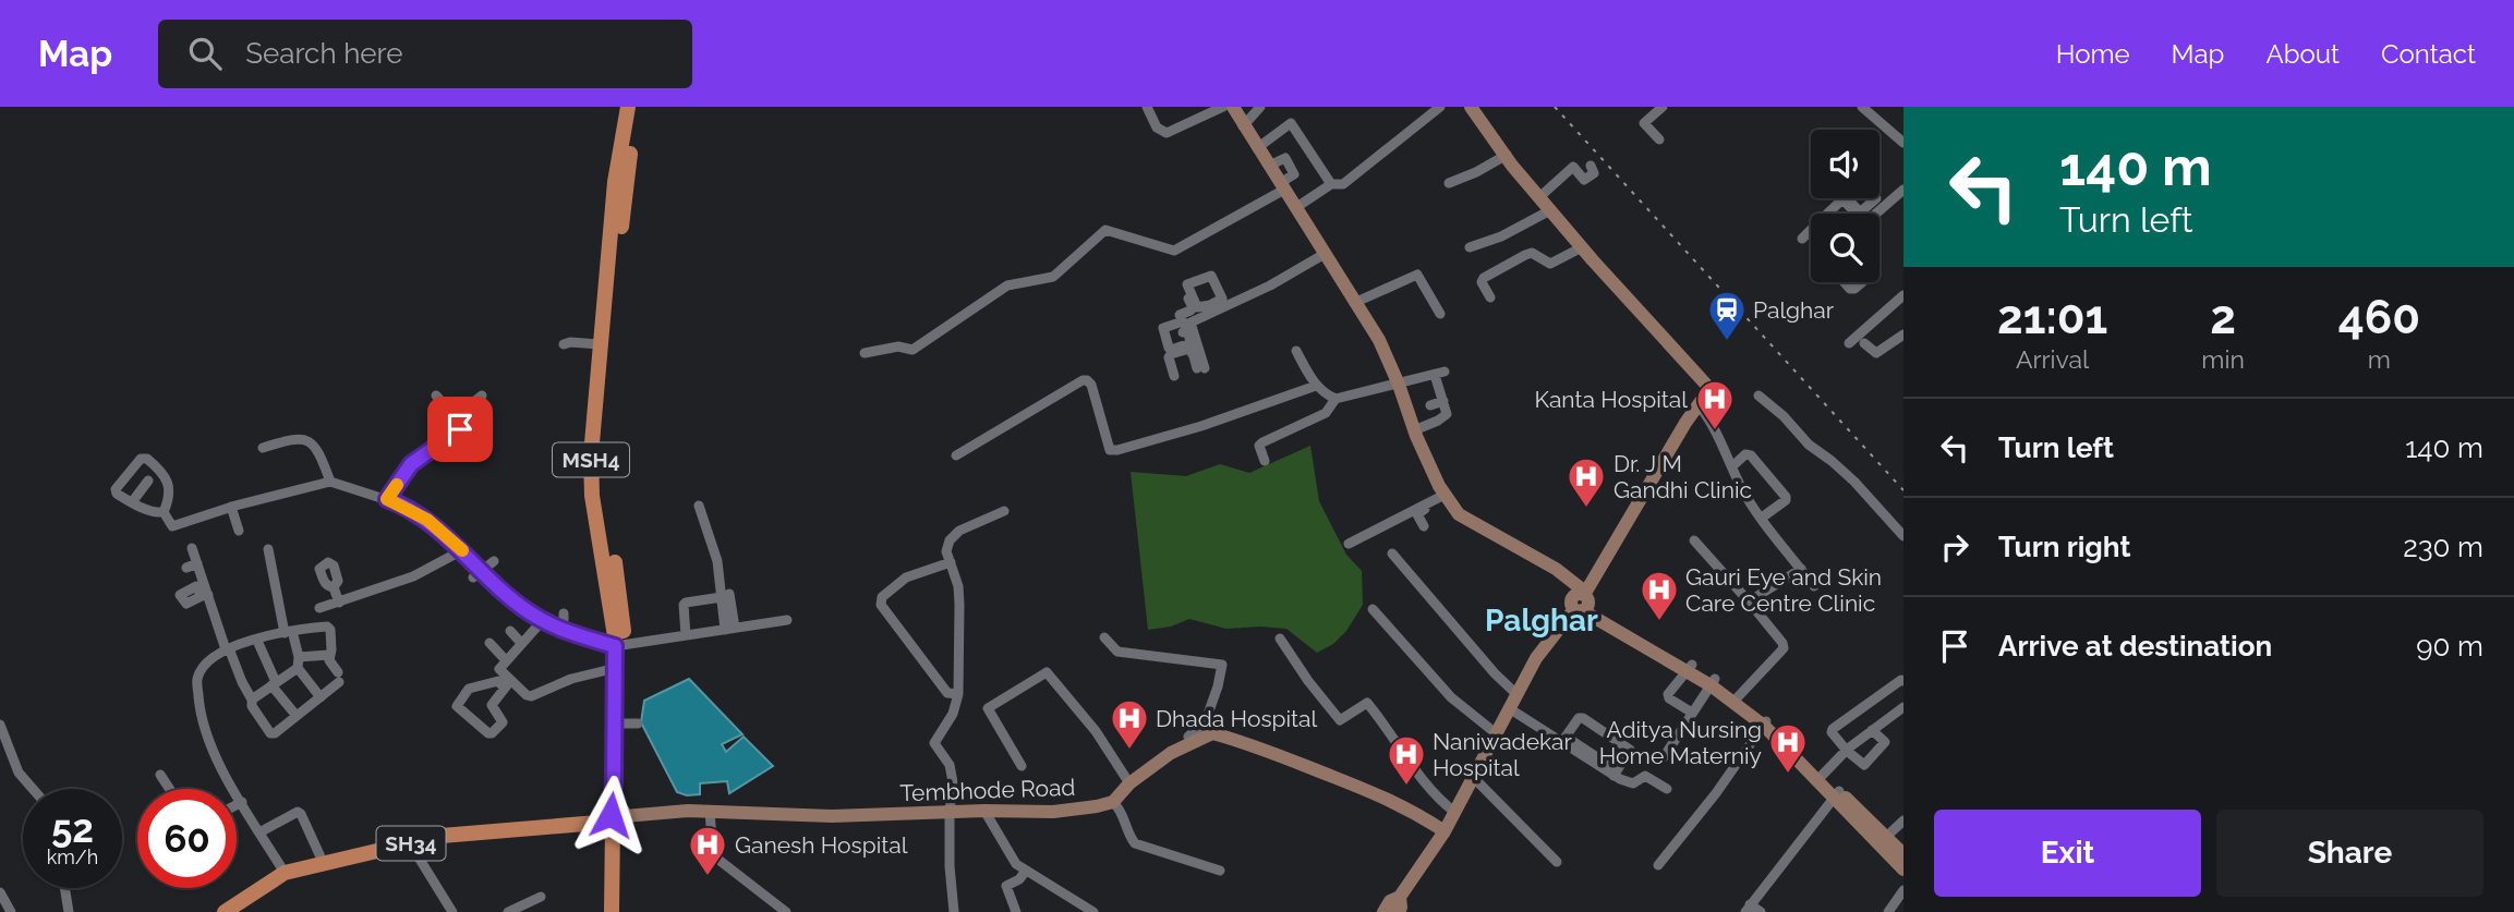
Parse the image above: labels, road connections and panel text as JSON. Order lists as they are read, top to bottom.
{
  "streets": {
    "main road": ["MSH4", "SH34"],
    "street": ["Tembhode Road"]
  },
  "crossings": [
    ["MSH4", "Tembhode Road"],
    ["MSH4", "SH34"],
    ["Tembhode Road", "SH34"]
  ],
  "districts": ["Palghar"],
  "places": {
    "station": ["Palghar"],
    "hospital": [
      "Kanta Hospital",
      "Dr. J M Gandhi Clinic",
      "Gauri Eye and Skin Care Centre Clinic",
      "Dhada Hospital",
      "Aditya Nursing Home Materniy",
      "Naniwadekar Hospital",
      "Ganesh Hospital"
    ]
  },
  "page": {
    "header": "Map",
    "search": "Search here",
    "nav": [
      "Home",
      "Map",
      "About",
      "Contact"
    ],
    "turn": ["140 m", "Turn left"],
    "eta": [
      "21:01",
      "Arrival",
      "2",
      "min",
      "460",
      "m"
    ],
    "list": [
      {
        "name": "Turn left",
        "value": "140 m"
      },
      {
        "name": "Turn right",
        "value": "230 m"
      },
      {
        "name": "Arrive at destination",
        "value": "90 m"
      }
    ],
    "speed": "52 km/h",
    "limit": "60",
    "buttons": ["Exit", "Share"]
  }
}
